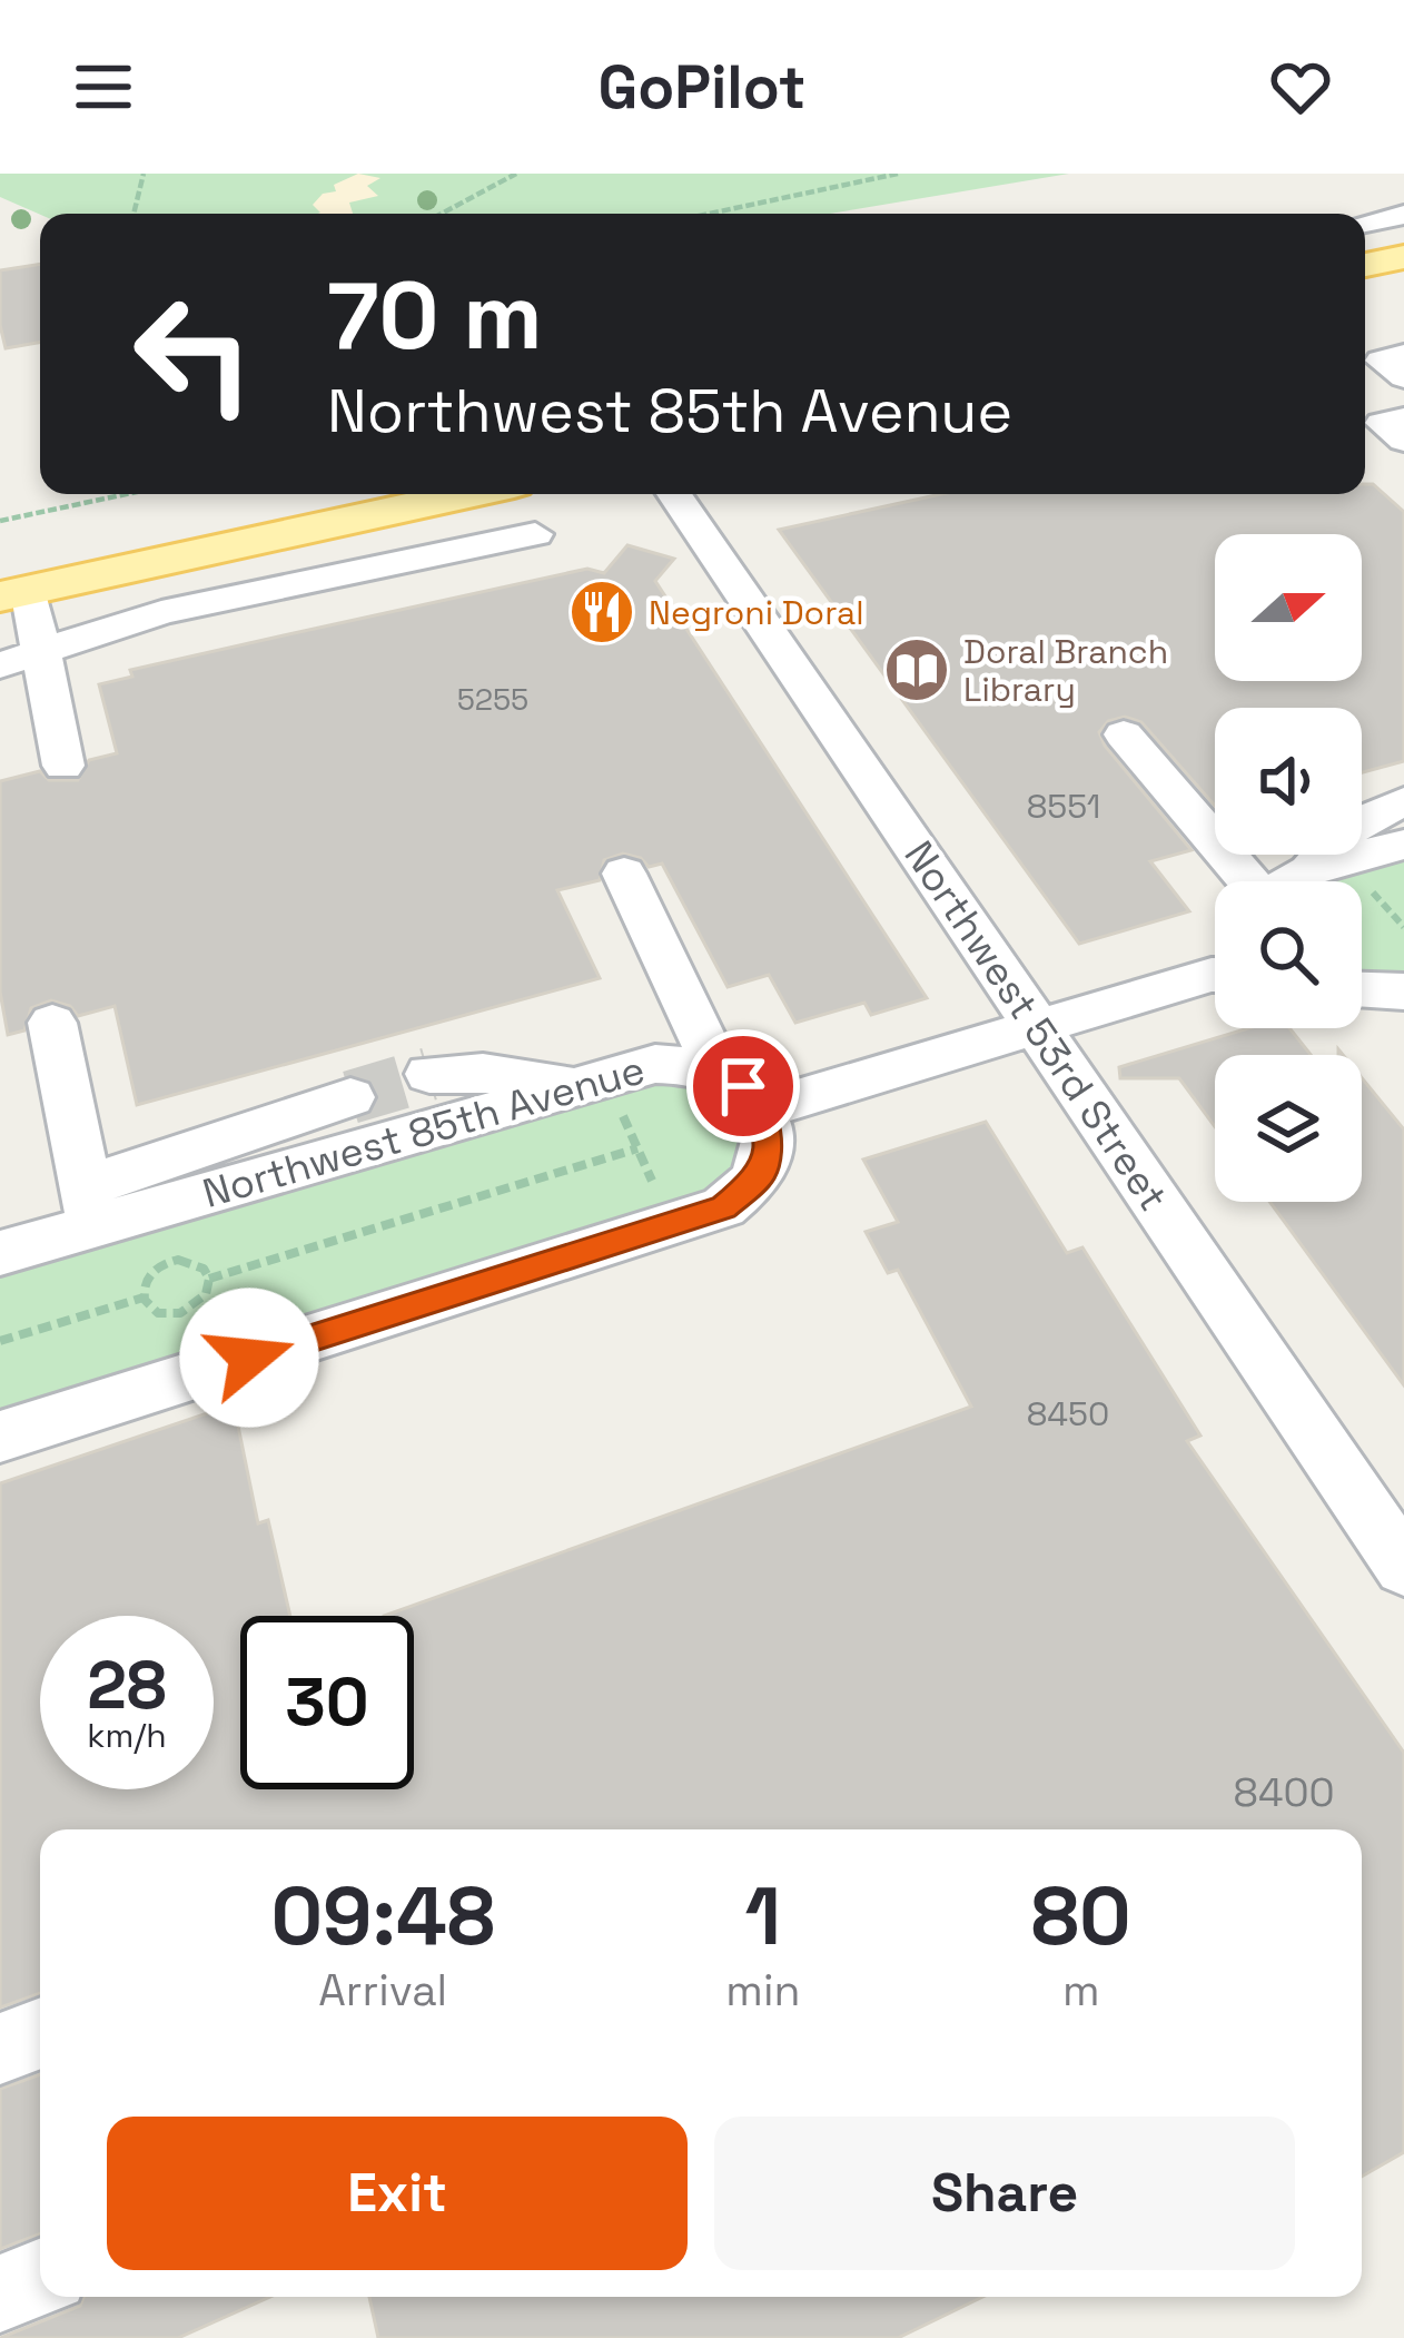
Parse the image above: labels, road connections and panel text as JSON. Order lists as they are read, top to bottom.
{
  "streets": {
    "street": ["Northwest 53rd Street", "Northwest 85th Avenue"]
  },
  "places": {
    "restaurant": ["Negroni Doral"],
    "library": ["Doral Branch Library"]
  },
  "house_numbers": [
    "5255",
    "8551",
    "8450",
    "8400"
  ],
  "north": "right",
  "page": {
    "header": "GoPilot",
    "turn": ["70 m", "Northwest 85th Avenue"],
    "speed": "28 km/h",
    "limit": "30",
    "eta": [
      "09:48",
      "Arrival",
      "1",
      "min",
      "80",
      "m"
    ],
    "buttons": ["Exit", "Share"]
  }
}
